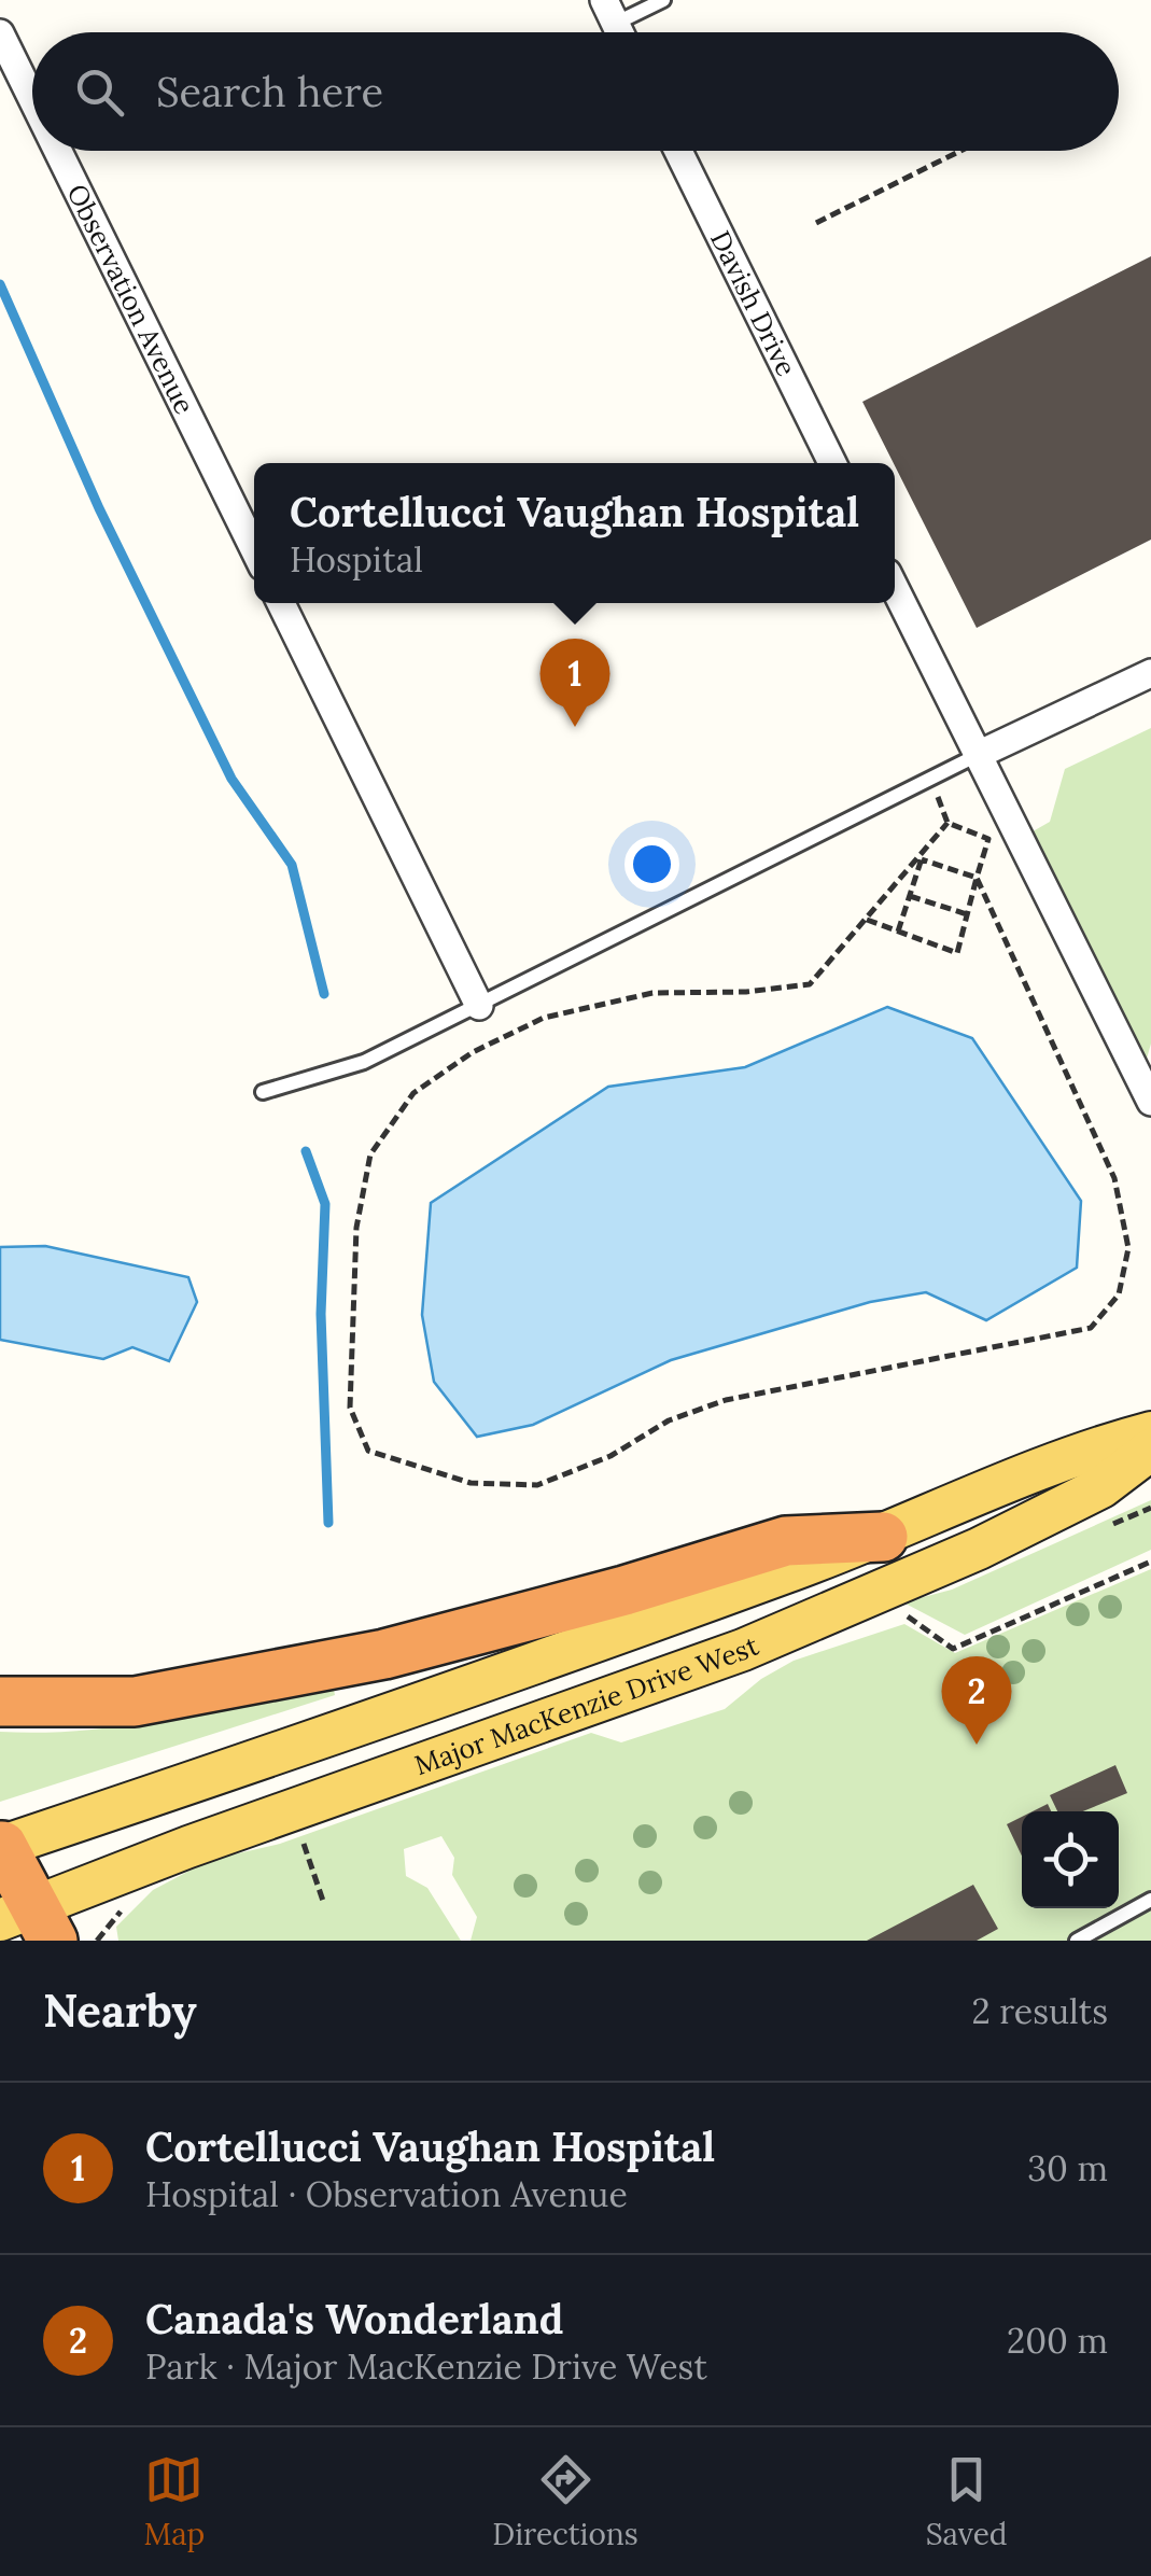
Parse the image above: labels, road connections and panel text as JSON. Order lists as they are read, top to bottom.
{
  "streets": {
    "main road": ["Major MacKenzie Drive West"],
    "street": ["Observation Avenue", "Davish Drive"]
  },
  "page": {
    "search": "Search here",
    "popup": ["Cortellucci Vaughan Hospital", "Hospital"],
    "pins": ["1", "2"],
    "heading": ["Nearby", "2 results"],
    "list": [
      {
        "mark": "1",
        "name": "Cortellucci Vaughan Hospital",
        "note": "Hospital · Observation Avenue",
        "value": "30 m"
      },
      {
        "mark": "2",
        "name": "Canada's Wonderland",
        "note": "Park · Major MacKenzie Drive West",
        "value": "200 m"
      }
    ],
    "nav": ["Map", "Directions", "Saved"]
  }
}
